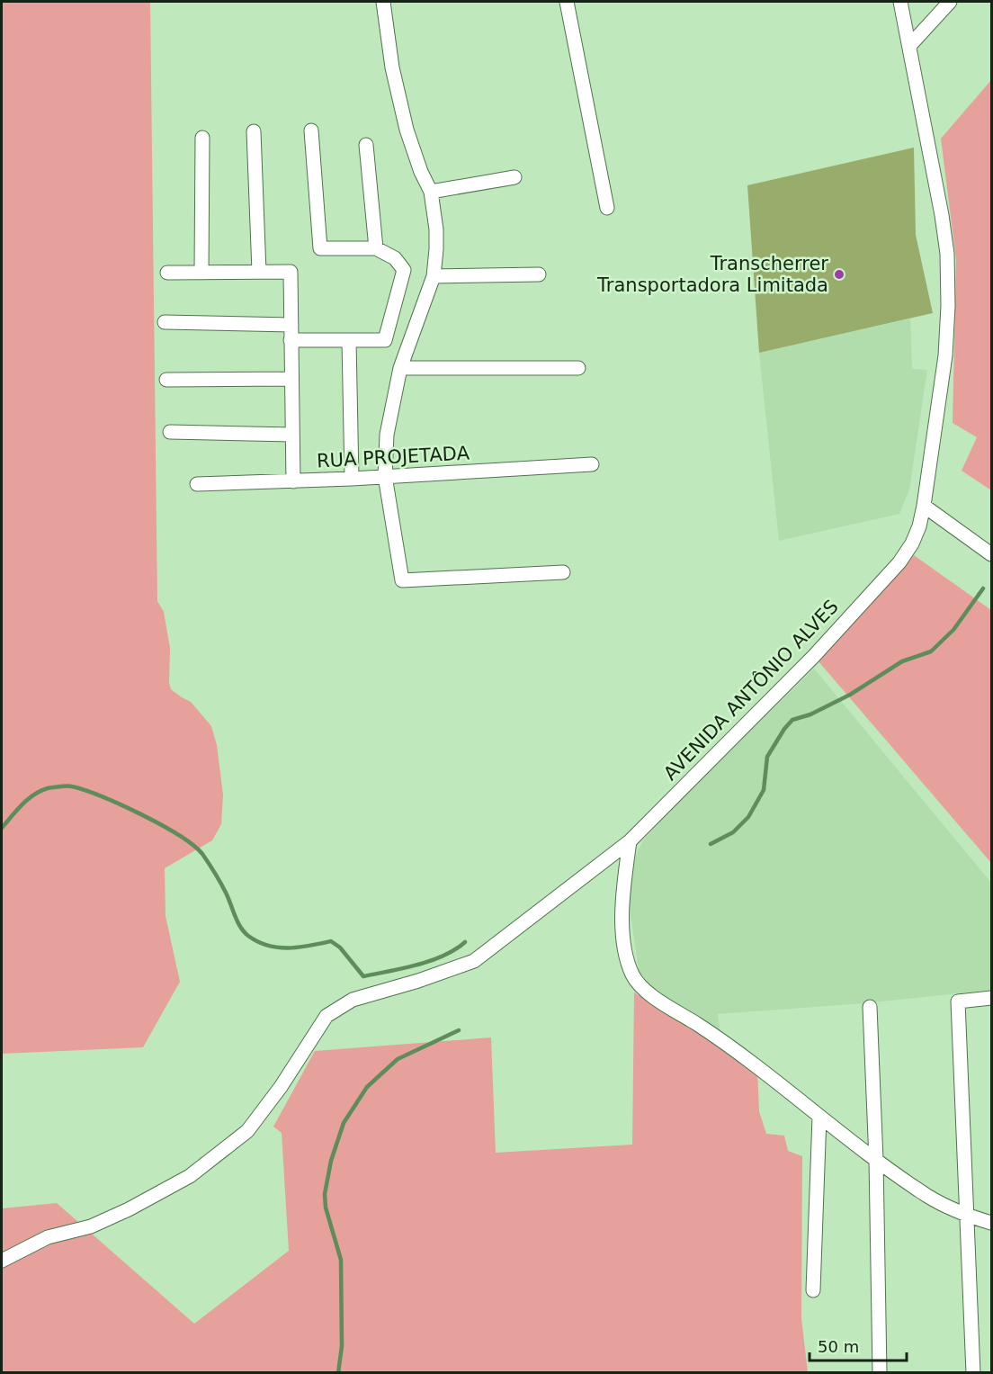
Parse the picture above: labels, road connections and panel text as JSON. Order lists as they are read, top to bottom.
{
  "streets": {
    "street": ["RUA PROJETADA", "AVENIDA ANTÔNIO ALVES"]
  },
  "places": ["Transcherrer Transportadora Limitada"],
  "scale_bar": "50 m"
}
